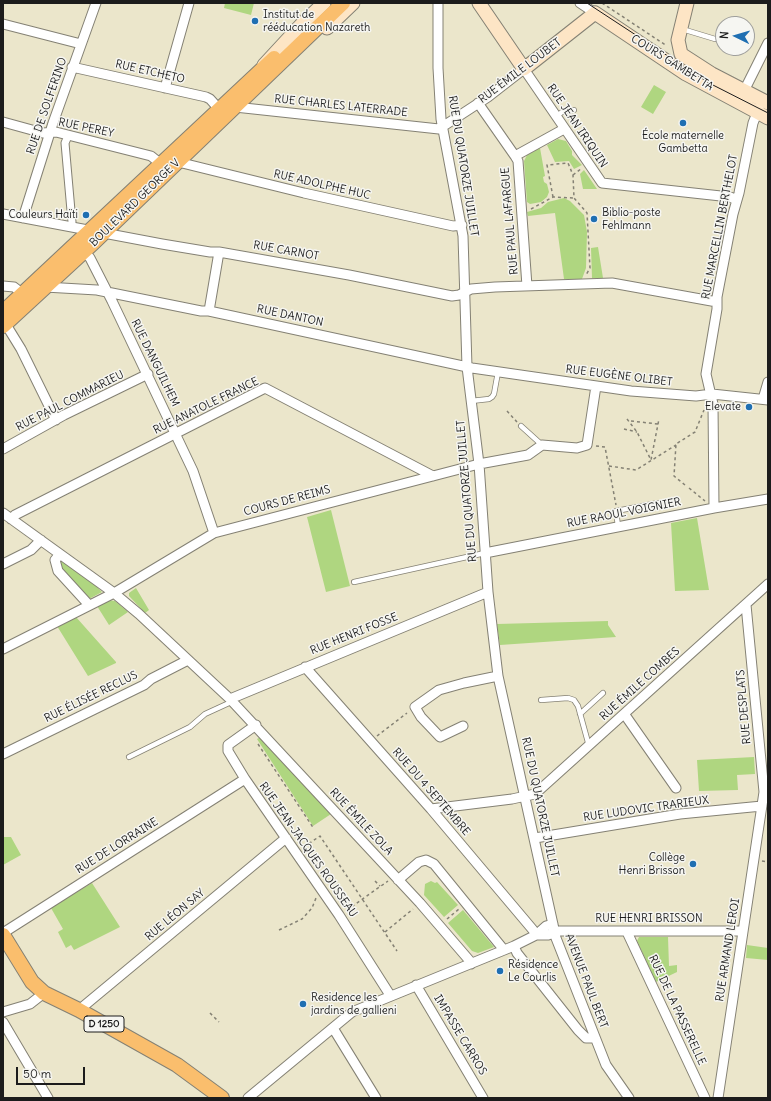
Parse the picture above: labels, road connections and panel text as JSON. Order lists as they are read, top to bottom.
{
  "streets": {
    "main road": [
      "COURS GAMBETTA",
      "RUE ÉMILE LOUBET",
      "BOULEVARD GEORGE V",
      "D 1250"
    ],
    "street": [
      "RUE ETCHETO",
      "RUE DE SOLFERINO",
      "RUE CHARLES LATERRADE",
      "RUE JEAN IRIQUIN",
      "RUE PEREY",
      "RUE DU QUATORZE JUILLET",
      "RUE ADOLPHE HUC",
      "RUE PAUL LAFARGUE",
      "RUE MARCELLIN BERTHELOT",
      "RUE CARNOT",
      "RUE DANTON",
      "RUE DANGUILHEM",
      "RUE EUGÈNE OLIBET",
      "RUE PAUL COMMARIEU",
      "RUE ANATOLE FRANCE",
      "COURS DE REIMS",
      "RUE RAOUL VOIGNIER",
      "RUE HENRI FOSSE",
      "RUE ÉMILE COMBES",
      "RUE ÉLISÉE RECLUS",
      "RUE DESPLATS",
      "RUE DU 4 SEPTEMBRE",
      "RUE LUDOVIC TRARIEUX",
      "RUE ÉMILE ZOLA",
      "RUE DE LORRAINE",
      "RUE JEAN-JACQUES ROUSSEAU",
      "RUE LÉON SAY",
      "RUE HENRI BRISSON",
      "RUE ARMAND LEROI",
      "AVENUE PAUL BERT",
      "RUE DE LA PASSERELLE",
      "IMPASSE CARROS"
    ]
  },
  "crossings": [
    ["COURS GAMBETTA", "RUE ÉMILE LOUBET"],
    ["COURS GAMBETTA", "RUE MARCELLIN BERTHELOT"],
    ["RUE ÉMILE LOUBET", "RUE CHARLES LATERRADE"],
    ["RUE ÉMILE LOUBET", "RUE JEAN IRIQUIN"],
    ["RUE ÉMILE LOUBET", "RUE DU QUATORZE JUILLET"],
    ["RUE ETCHETO", "RUE DE SOLFERINO"],
    ["RUE ETCHETO", "BOULEVARD GEORGE V"],
    ["RUE DE SOLFERINO", "RUE PEREY"],
    ["RUE DE SOLFERINO", "RUE CARNOT"],
    ["RUE CHARLES LATERRADE", "RUE DU QUATORZE JUILLET"],
    ["RUE CHARLES LATERRADE", "BOULEVARD GEORGE V"],
    ["RUE JEAN IRIQUIN", "RUE MARCELLIN BERTHELOT"],
    ["RUE PEREY", "BOULEVARD GEORGE V"],
    ["RUE DU QUATORZE JUILLET", "RUE ADOLPHE HUC"],
    ["RUE DU QUATORZE JUILLET", "RUE CARNOT"],
    ["RUE DU QUATORZE JUILLET", "RUE DANTON"],
    ["RUE DU QUATORZE JUILLET", "RUE EUGÈNE OLIBET"],
    ["RUE DU QUATORZE JUILLET", "COURS DE REIMS"],
    ["RUE DU QUATORZE JUILLET", "RUE RAOUL VOIGNIER"],
    ["RUE DU QUATORZE JUILLET", "RUE HENRI FOSSE"],
    ["RUE DU QUATORZE JUILLET", "RUE ÉMILE COMBES"],
    ["RUE DU QUATORZE JUILLET", "RUE LUDOVIC TRARIEUX"],
    ["RUE DU QUATORZE JUILLET", "RUE HENRI BRISSON"],
    ["RUE DU QUATORZE JUILLET", "AVENUE PAUL BERT"],
    ["RUE ADOLPHE HUC", "BOULEVARD GEORGE V"],
    ["BOULEVARD GEORGE V", "RUE CARNOT"],
    ["BOULEVARD GEORGE V", "RUE DANTON"],
    ["BOULEVARD GEORGE V", "RUE DANGUILHEM"],
    ["RUE PAUL LAFARGUE", "RUE CARNOT"],
    ["RUE MARCELLIN BERTHELOT", "RUE CARNOT"],
    ["RUE MARCELLIN BERTHELOT", "RUE EUGÈNE OLIBET"],
    ["RUE MARCELLIN BERTHELOT", "RUE RAOUL VOIGNIER"],
    ["RUE DANTON", "RUE DANGUILHEM"],
    ["RUE DANTON", "RUE EUGÈNE OLIBET"],
    ["RUE DANGUILHEM", "RUE PAUL COMMARIEU"],
    ["RUE DANGUILHEM", "RUE ANATOLE FRANCE"],
    ["RUE DANGUILHEM", "COURS DE REIMS"],
    ["RUE ANATOLE FRANCE", "COURS DE REIMS"],
    ["RUE ANATOLE FRANCE", "RUE ÉMILE ZOLA"],
    ["COURS DE REIMS", "RUE ÉMILE ZOLA"],
    ["RUE HENRI FOSSE", "RUE DU 4 SEPTEMBRE"],
    ["RUE HENRI FOSSE", "RUE ÉMILE ZOLA"],
    ["RUE ÉMILE COMBES", "RUE DESPLATS"],
    ["RUE ÉLISÉE RECLUS", "RUE ÉMILE ZOLA"],
    ["RUE DESPLATS", "RUE LUDOVIC TRARIEUX"],
    ["RUE DESPLATS", "RUE ARMAND LEROI"],
    ["RUE LUDOVIC TRARIEUX", "RUE ARMAND LEROI"],
    ["RUE ÉMILE ZOLA", "RUE JEAN-JACQUES ROUSSEAU"],
    ["RUE DE LORRAINE", "RUE JEAN-JACQUES ROUSSEAU"],
    ["RUE DE LORRAINE", "D 1250"],
    ["RUE JEAN-JACQUES ROUSSEAU", "RUE LÉON SAY"],
    ["RUE LÉON SAY", "D 1250"],
    ["RUE HENRI BRISSON", "RUE ARMAND LEROI"],
    ["RUE HENRI BRISSON", "AVENUE PAUL BERT"],
    ["RUE HENRI BRISSON", "RUE DE LA PASSERELLE"]
  ],
  "places": [
    "Institut de rééducation Nazareth",
    "École maternelle Gambetta",
    "Couleurs Haïti",
    "Biblio-poste Fehlmann",
    "Elevate",
    "Collège Henri Brisson",
    "Résidence Le Courlis",
    "Residence les jardins de gallieni"
  ],
  "scale_bar": "50 m",
  "north": "left"
}
